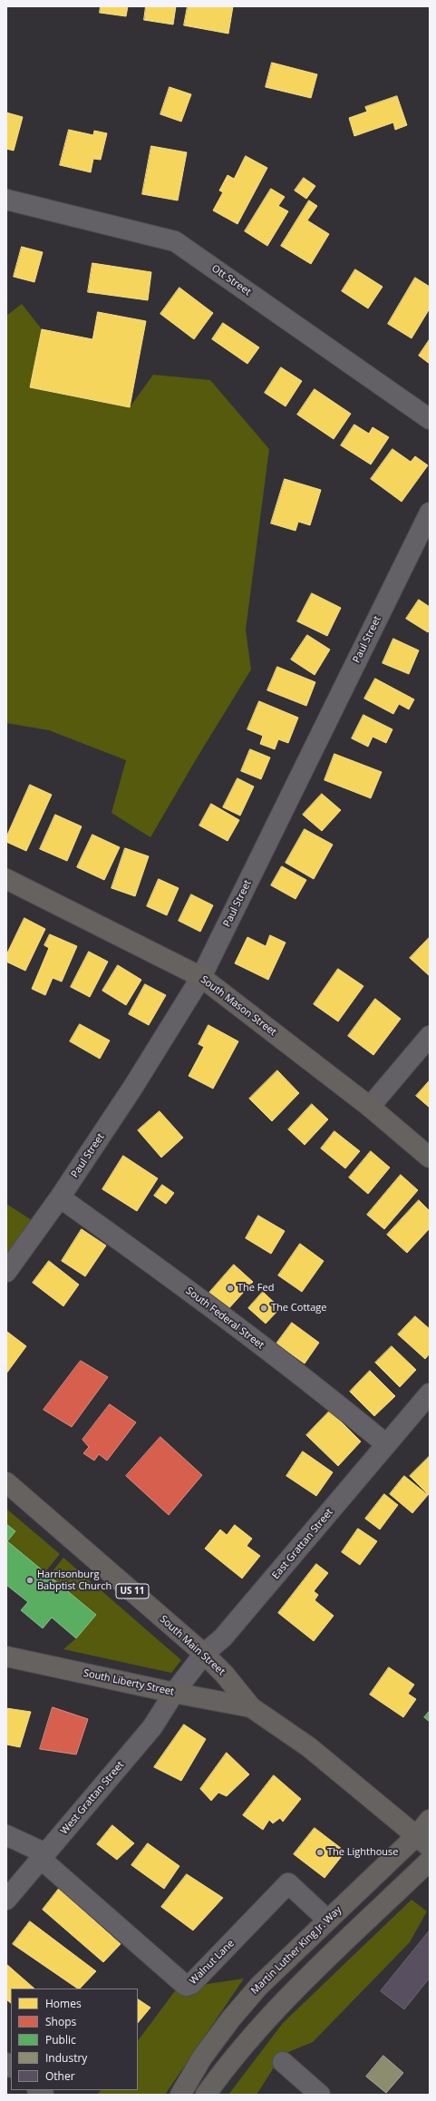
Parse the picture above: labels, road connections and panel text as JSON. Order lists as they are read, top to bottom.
{
  "streets": {
    "main road": [
      "South Mason Street",
      "US 11",
      "South Main Street",
      "South Liberty Street",
      "Martin Luther King Jr. Way"
    ],
    "street": [
      "Ott Street",
      "Paul Street",
      "South Federal Street",
      "East Grattan Street",
      "West Grattan Street",
      "Walnut Lane"
    ]
  },
  "crossings": [
    ["Paul Street", "South Mason Street"],
    ["Paul Street", "South Federal Street"],
    ["South Federal Street", "East Grattan Street"],
    ["East Grattan Street", "South Main Street"],
    ["East Grattan Street", "South Liberty Street"],
    ["East Grattan Street", "West Grattan Street"],
    ["South Main Street", "South Liberty Street"],
    ["South Main Street", "Martin Luther King Jr. Way"],
    ["South Liberty Street", "West Grattan Street"],
    ["West Grattan Street", "Walnut Lane"],
    ["Martin Luther King Jr. Way", "Walnut Lane"]
  ],
  "places": [
    "The Fed",
    "The Cottage",
    "Harrisonburg Babptist Church",
    "The Lighthouse"
  ],
  "legend": [
    "Homes",
    "Shops",
    "Public",
    "Industry",
    "Other"
  ]
}
